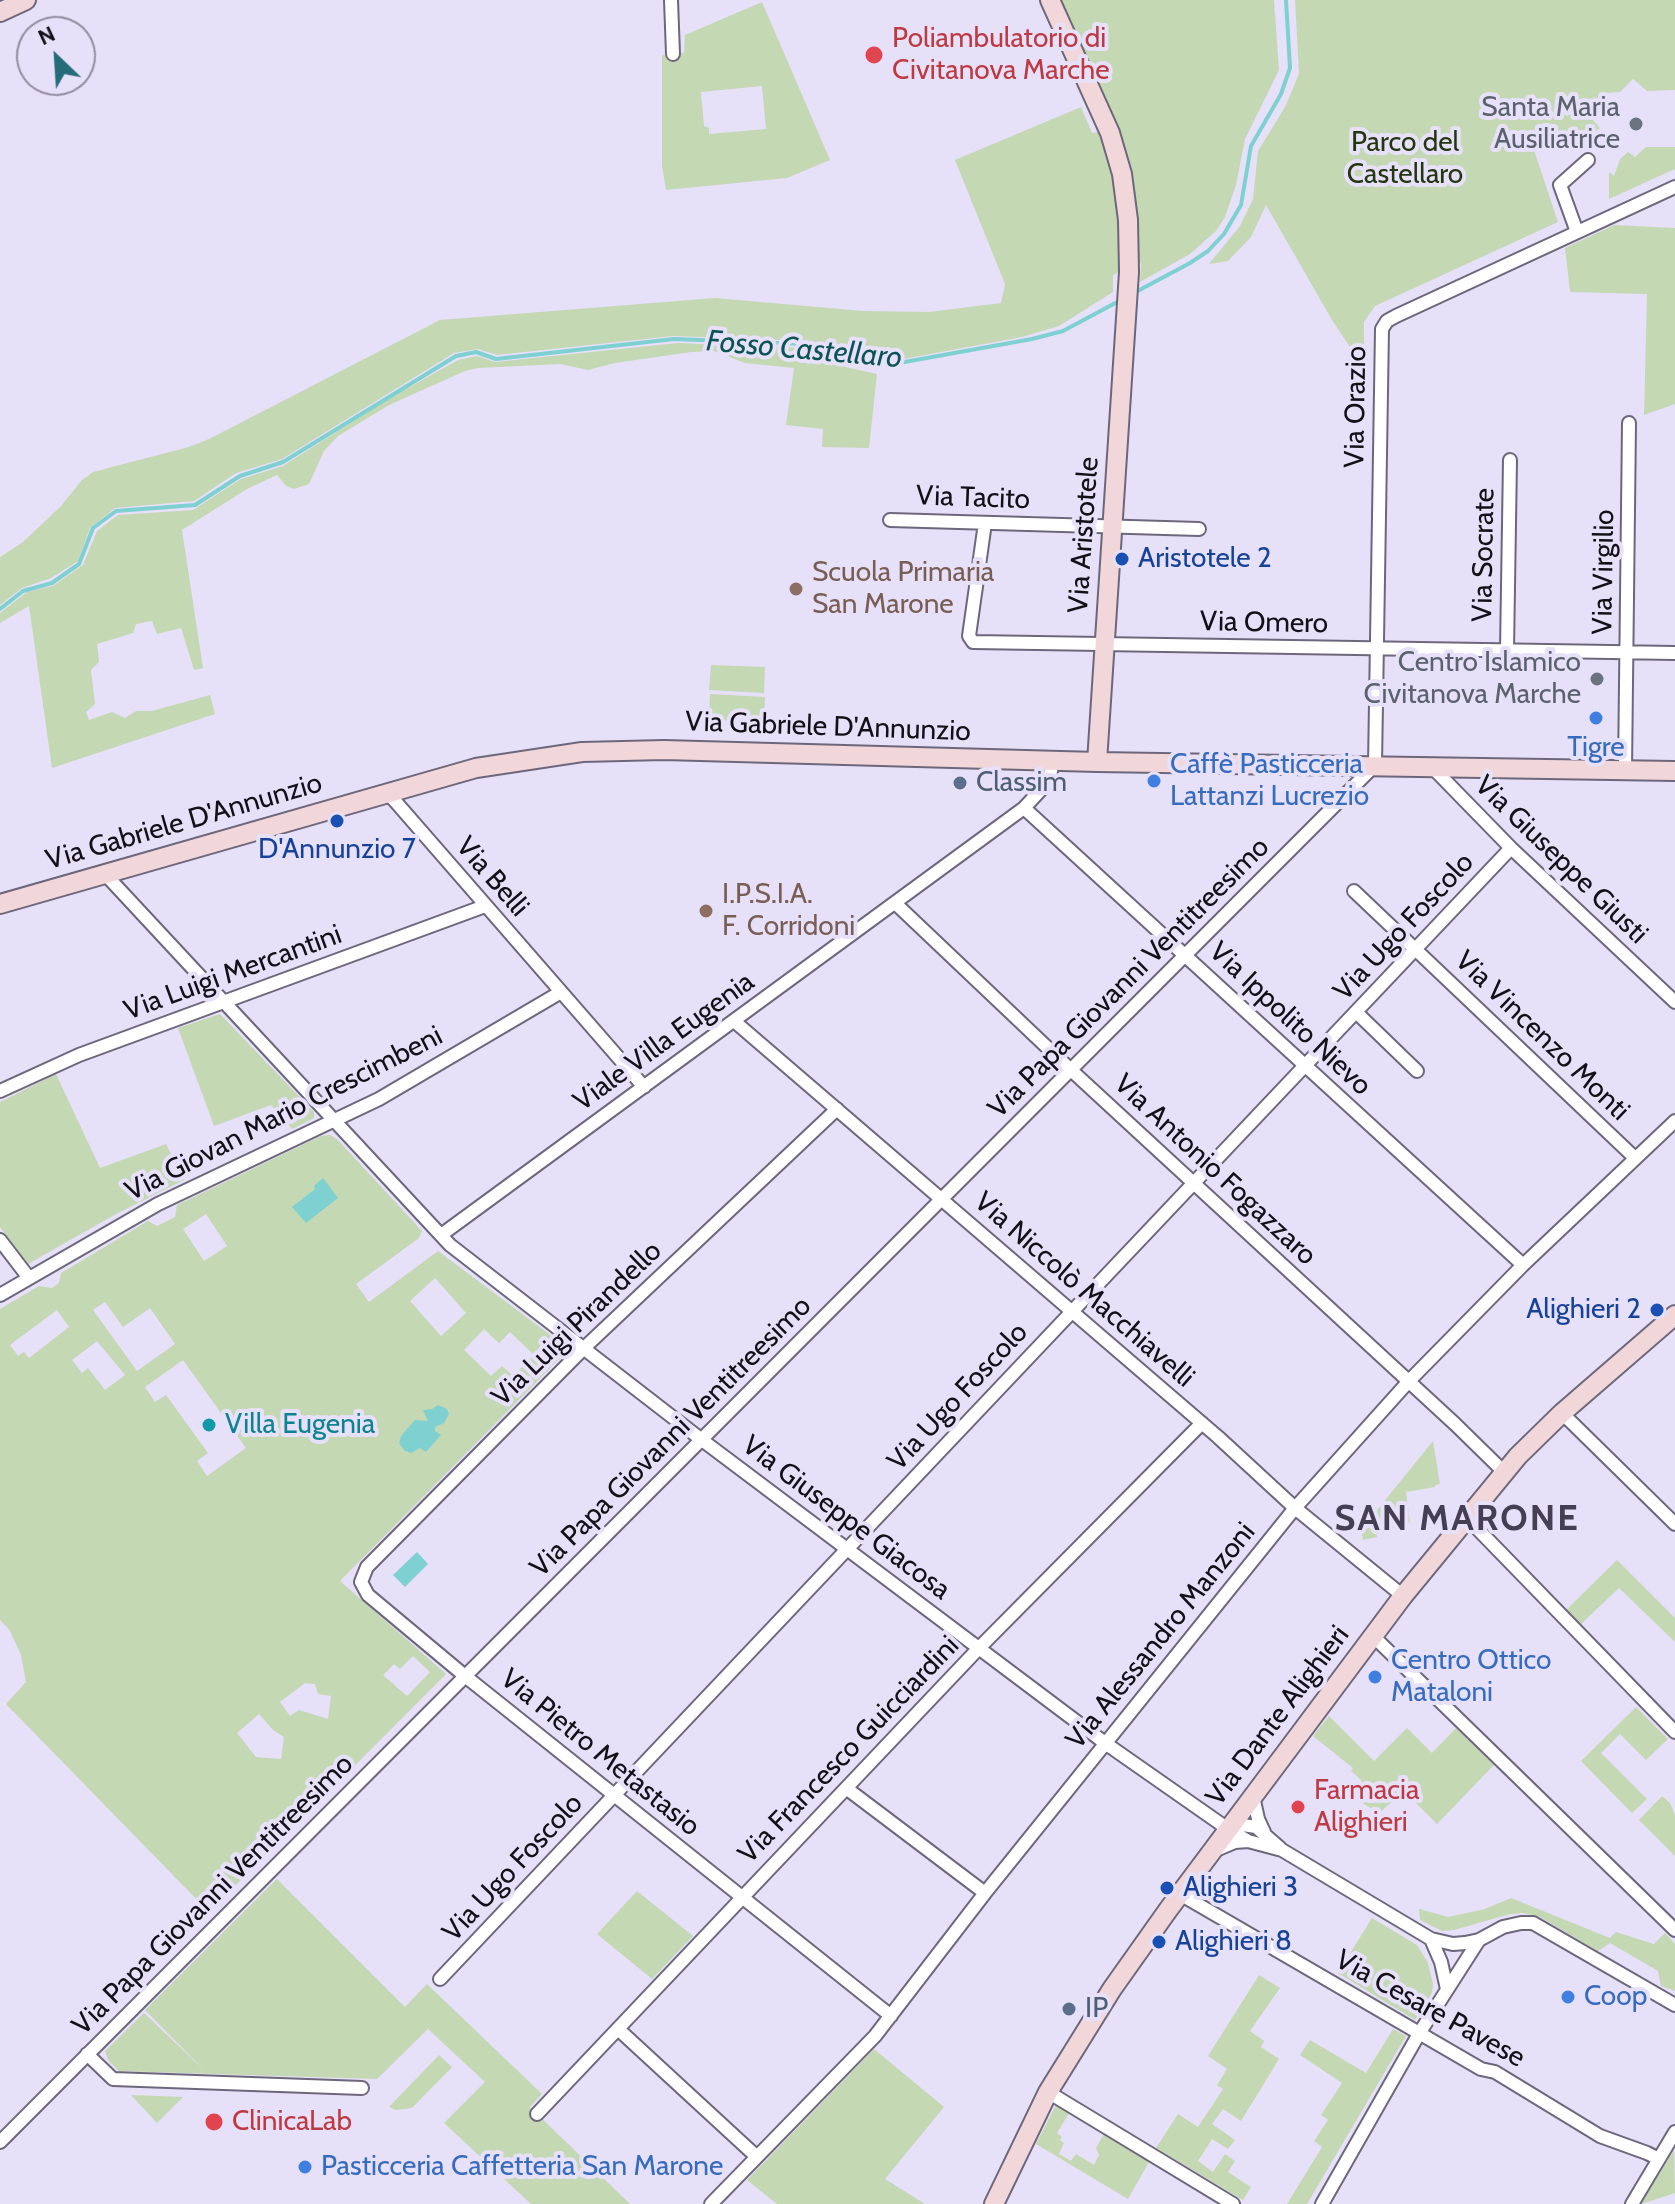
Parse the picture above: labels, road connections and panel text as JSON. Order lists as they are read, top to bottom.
{
  "streets": {
    "main road": ["Via Aristotele", "Via Gabriele D'Annunzio", "Via Dante Alighieri"],
    "street": [
      "Via Orazio",
      "Via Tacito",
      "Via Socrate",
      "Via Virgilio",
      "Via Omero",
      "Via Giuseppe Giusti",
      "Via Belli",
      "Via Ugo Foscolo",
      "Via Luigi Mercantini",
      "Via Papa Giovanni Ventitreesimo",
      "Via Ippolito Nievo",
      "Via Vincenzo Monti",
      "Viale Villa Eugenia",
      "Via Giovan Mario Crescimbeni",
      "Via Antonio Fogazzaro",
      "Via Niccolò Macchiavelli",
      "Via Luigi Pirandello",
      "Via Giuseppe Giacosa",
      "Via Alessandro Manzoni",
      "Via Francesco Guicciardini",
      "Via Pietro Metastasio",
      "Via Cesare Pavese"
    ]
  },
  "crossings": [
    ["Via Orazio", "Via Omero"],
    ["Via Orazio", "Via Gabriele D'Annunzio"],
    ["Via Orazio", "Via Papa Giovanni Ventitreesimo"],
    ["Via Tacito", "Via Aristotele"],
    ["Via Tacito", "Via Omero"],
    ["Via Aristotele", "Via Omero"],
    ["Via Aristotele", "Via Gabriele D'Annunzio"],
    ["Via Socrate", "Via Omero"],
    ["Via Virgilio", "Via Omero"],
    ["Via Virgilio", "Via Gabriele D'Annunzio"],
    ["Via Gabriele D'Annunzio", "Via Giuseppe Giusti"],
    ["Via Gabriele D'Annunzio", "Via Belli"],
    ["Via Gabriele D'Annunzio", "Via Papa Giovanni Ventitreesimo"],
    ["Via Gabriele D'Annunzio", "Viale Villa Eugenia"],
    ["Via Gabriele D'Annunzio", "Via Giuseppe Giacosa"],
    ["Via Giuseppe Giusti", "Via Ugo Foscolo"],
    ["Via Belli", "Via Luigi Mercantini"],
    ["Via Belli", "Viale Villa Eugenia"],
    ["Via Belli", "Via Giovan Mario Crescimbeni"],
    ["Via Ugo Foscolo", "Via Ippolito Nievo"],
    ["Via Ugo Foscolo", "Via Vincenzo Monti"],
    ["Via Ugo Foscolo", "Via Antonio Fogazzaro"],
    ["Via Ugo Foscolo", "Via Niccolò Macchiavelli"],
    ["Via Ugo Foscolo", "Via Giuseppe Giacosa"],
    ["Via Ugo Foscolo", "Via Pietro Metastasio"],
    ["Via Luigi Mercantini", "Via Giuseppe Giacosa"],
    ["Via Papa Giovanni Ventitreesimo", "Via Ippolito Nievo"],
    ["Via Papa Giovanni Ventitreesimo", "Via Antonio Fogazzaro"],
    ["Via Papa Giovanni Ventitreesimo", "Via Niccolò Macchiavelli"],
    ["Via Papa Giovanni Ventitreesimo", "Via Giuseppe Giacosa"],
    ["Via Papa Giovanni Ventitreesimo", "Via Pietro Metastasio"],
    ["Via Ippolito Nievo", "Viale Villa Eugenia"],
    ["Via Ippolito Nievo", "Via Alessandro Manzoni"],
    ["Via Vincenzo Monti", "Via Alessandro Manzoni"],
    ["Viale Villa Eugenia", "Via Antonio Fogazzaro"],
    ["Viale Villa Eugenia", "Via Niccolò Macchiavelli"],
    ["Viale Villa Eugenia", "Via Giuseppe Giacosa"],
    ["Via Giovan Mario Crescimbeni", "Via Giuseppe Giacosa"],
    ["Via Antonio Fogazzaro", "Via Alessandro Manzoni"],
    ["Via Antonio Fogazzaro", "Via Dante Alighieri"],
    ["Via Niccolò Macchiavelli", "Via Luigi Pirandello"],
    ["Via Niccolò Macchiavelli", "Via Alessandro Manzoni"],
    ["Via Niccolò Macchiavelli", "Via Dante Alighieri"],
    ["Via Niccolò Macchiavelli", "Via Francesco Guicciardini"],
    ["Via Luigi Pirandello", "Via Giuseppe Giacosa"],
    ["Via Luigi Pirandello", "Via Pietro Metastasio"],
    ["Via Giuseppe Giacosa", "Via Alessandro Manzoni"],
    ["Via Giuseppe Giacosa", "Via Dante Alighieri"],
    ["Via Giuseppe Giacosa", "Via Francesco Guicciardini"],
    ["Via Alessandro Manzoni", "Via Pietro Metastasio"],
    ["Via Dante Alighieri", "Via Cesare Pavese"],
    ["Via Francesco Guicciardini", "Via Pietro Metastasio"]
  ],
  "districts": ["SAN MARONE"],
  "water": ["Fosso Castellaro"],
  "parks": ["Parco del Castellaro"],
  "places": [
    "Poliambulatorio di Civitanova Marche",
    "Santa Maria Ausiliatrice",
    "Aristotele 2",
    "Scuola Primaria San Marone",
    "Centro Islamico Civitanova Marche",
    "Tigre",
    "Caffè Pasticceria Lattanzi Lucrezio",
    "Classim",
    "D'Annunzio 7",
    "I.P.S.I.A. F. Corridoni",
    "Alighieri 2",
    "Villa Eugenia",
    "Centro Ottico Mataloni",
    "Farmacia Alighieri",
    "Alighieri 3",
    "Alighieri 8",
    "Coop",
    "IP",
    "ClinicaLab",
    "Pasticceria Caffetteria San Marone"
  ],
  "north": "top left"
}
